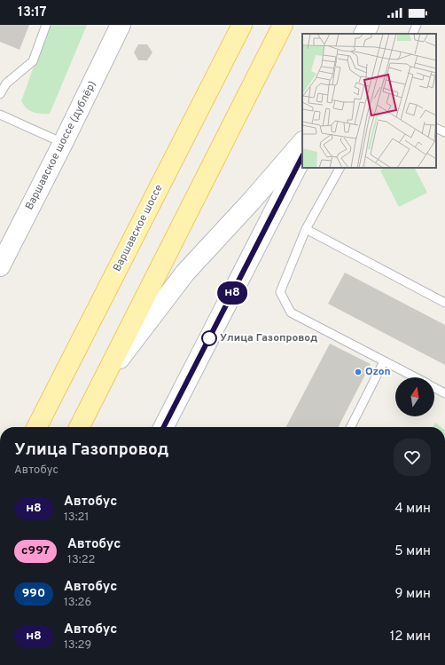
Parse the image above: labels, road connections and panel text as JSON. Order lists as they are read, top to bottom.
{
  "streets": {
    "main road": ["Варшавское шоссе (дублёр)", "Варшавское шоссе"]
  },
  "places": ["Улица Газопровод", "Ozon"],
  "lines": ["bus line н8"],
  "north": "top",
  "page": {
    "status": "13:17",
    "on_map": "н8",
    "heading": ["Улица Газопровод", "Автобус"],
    "list": [
      {
        "mark": "н8",
        "name": "Автобус",
        "note": "13:21",
        "value": "4 мин"
      },
      {
        "mark": "с997",
        "name": "Автобус",
        "note": "13:22",
        "value": "5 мин"
      },
      {
        "mark": "990",
        "name": "Автобус",
        "note": "13:26",
        "value": "9 мин"
      },
      {
        "mark": "н8",
        "name": "Автобус",
        "note": "13:29",
        "value": "12 мин"
      }
    ]
  }
}
